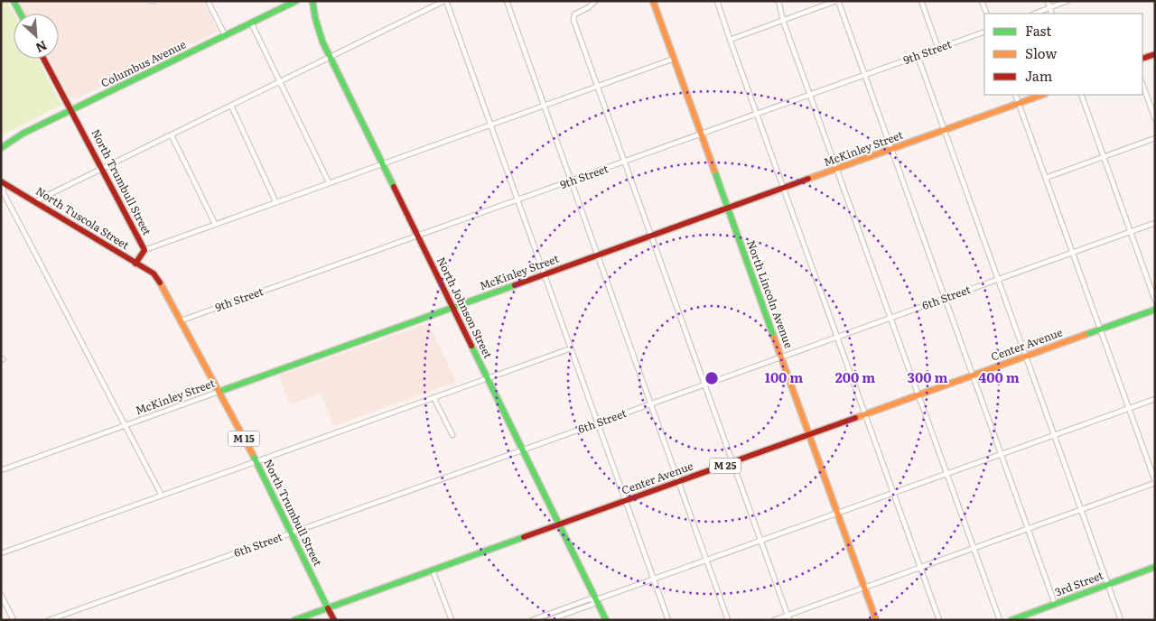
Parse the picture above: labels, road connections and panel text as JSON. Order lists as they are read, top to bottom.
{
  "streets": {
    "main road": [
      "Columbus Avenue",
      "McKinley Street",
      "North Trumbull Street",
      "North Tuscola Street",
      "North Lincoln Avenue",
      "North Johnson Street",
      "Center Avenue",
      "M 15",
      "M 25",
      "3rd Street"
    ],
    "street": ["9th Street", "6th Street"]
  },
  "crossings": [
    ["9th Street", "North Trumbull Street"],
    ["9th Street", "North Lincoln Avenue"],
    ["9th Street", "North Johnson Street"],
    ["Columbus Avenue", "North Trumbull Street"],
    ["McKinley Street", "North Trumbull Street"],
    ["McKinley Street", "North Lincoln Avenue"],
    ["McKinley Street", "North Johnson Street"],
    ["North Trumbull Street", "North Tuscola Street"],
    ["North Trumbull Street", "6th Street"],
    ["North Trumbull Street", "Center Avenue"],
    ["North Lincoln Avenue", "6th Street"],
    ["North Lincoln Avenue", "Center Avenue"],
    ["6th Street", "North Johnson Street"],
    ["North Johnson Street", "Center Avenue"]
  ],
  "legend": ["Fast", "Slow", "Jam"],
  "north": "bottom right",
  "rings": [
    "100 m",
    "200 m",
    "300 m",
    "400 m"
  ]
}
